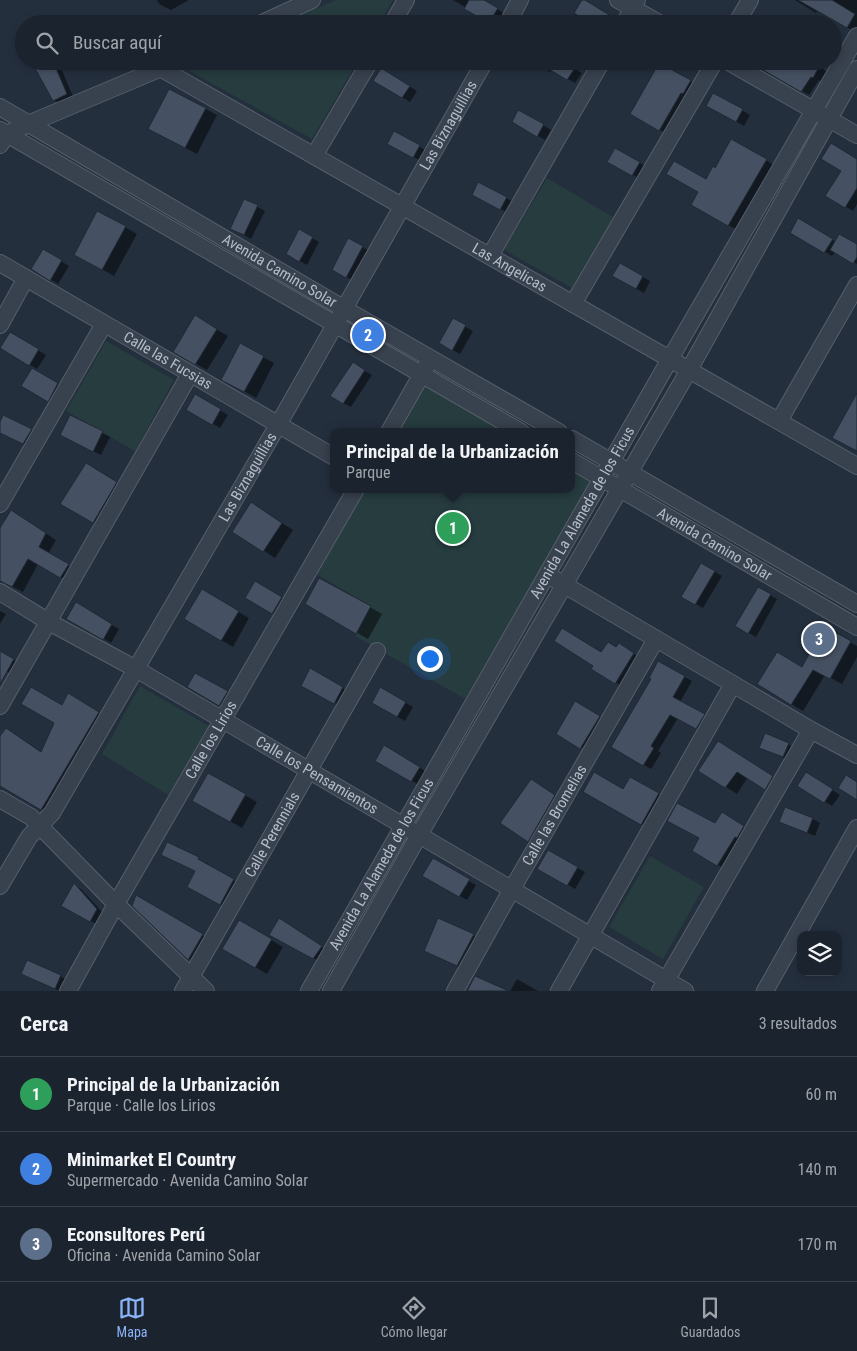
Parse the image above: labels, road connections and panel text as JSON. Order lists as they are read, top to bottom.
{
  "streets": {
    "street": [
      "Las Biznaguillias",
      "Las Angelicas",
      "Avenida Camino Solar",
      "Calle las Fucsias",
      "Avenida La Alameda de los Ficus",
      "Calle los Lirios",
      "Calle los Pensamientos",
      "Calle las Bromelias",
      "Calle Perennials"
    ]
  },
  "crossings": [
    ["Las Biznaguillias", "Las Angelicas"],
    ["Las Biznaguillias", "Avenida Camino Solar"],
    ["Las Biznaguillias", "Calle las Fucsias"],
    ["Las Biznaguillias", "Calle los Pensamientos"],
    ["Las Angelicas", "Avenida La Alameda de los Ficus"],
    ["Avenida Camino Solar", "Avenida La Alameda de los Ficus"],
    ["Avenida La Alameda de los Ficus", "Calle los Pensamientos"],
    ["Calle los Lirios", "Calle los Pensamientos"],
    ["Calle los Pensamientos", "Calle las Bromelias"],
    ["Calle los Pensamientos", "Calle Perennials"]
  ],
  "page": {
    "search": "Buscar aquí",
    "pins": ["2", "1", "3"],
    "popup": ["Principal de la Urbanización", "Parque"],
    "heading": ["Cerca", "3 resultados"],
    "list": [
      {
        "mark": "1",
        "name": "Principal de la Urbanización",
        "note": "Parque · Calle los Lirios",
        "value": "60 m"
      },
      {
        "mark": "2",
        "name": "Minimarket El Country",
        "note": "Supermercado · Avenida Camino Solar",
        "value": "140 m"
      },
      {
        "mark": "3",
        "name": "Econsultores Perú",
        "note": "Oficina · Avenida Camino Solar",
        "value": "170 m"
      }
    ],
    "nav": ["Mapa", "Cómo llegar", "Guardados"]
  }
}
